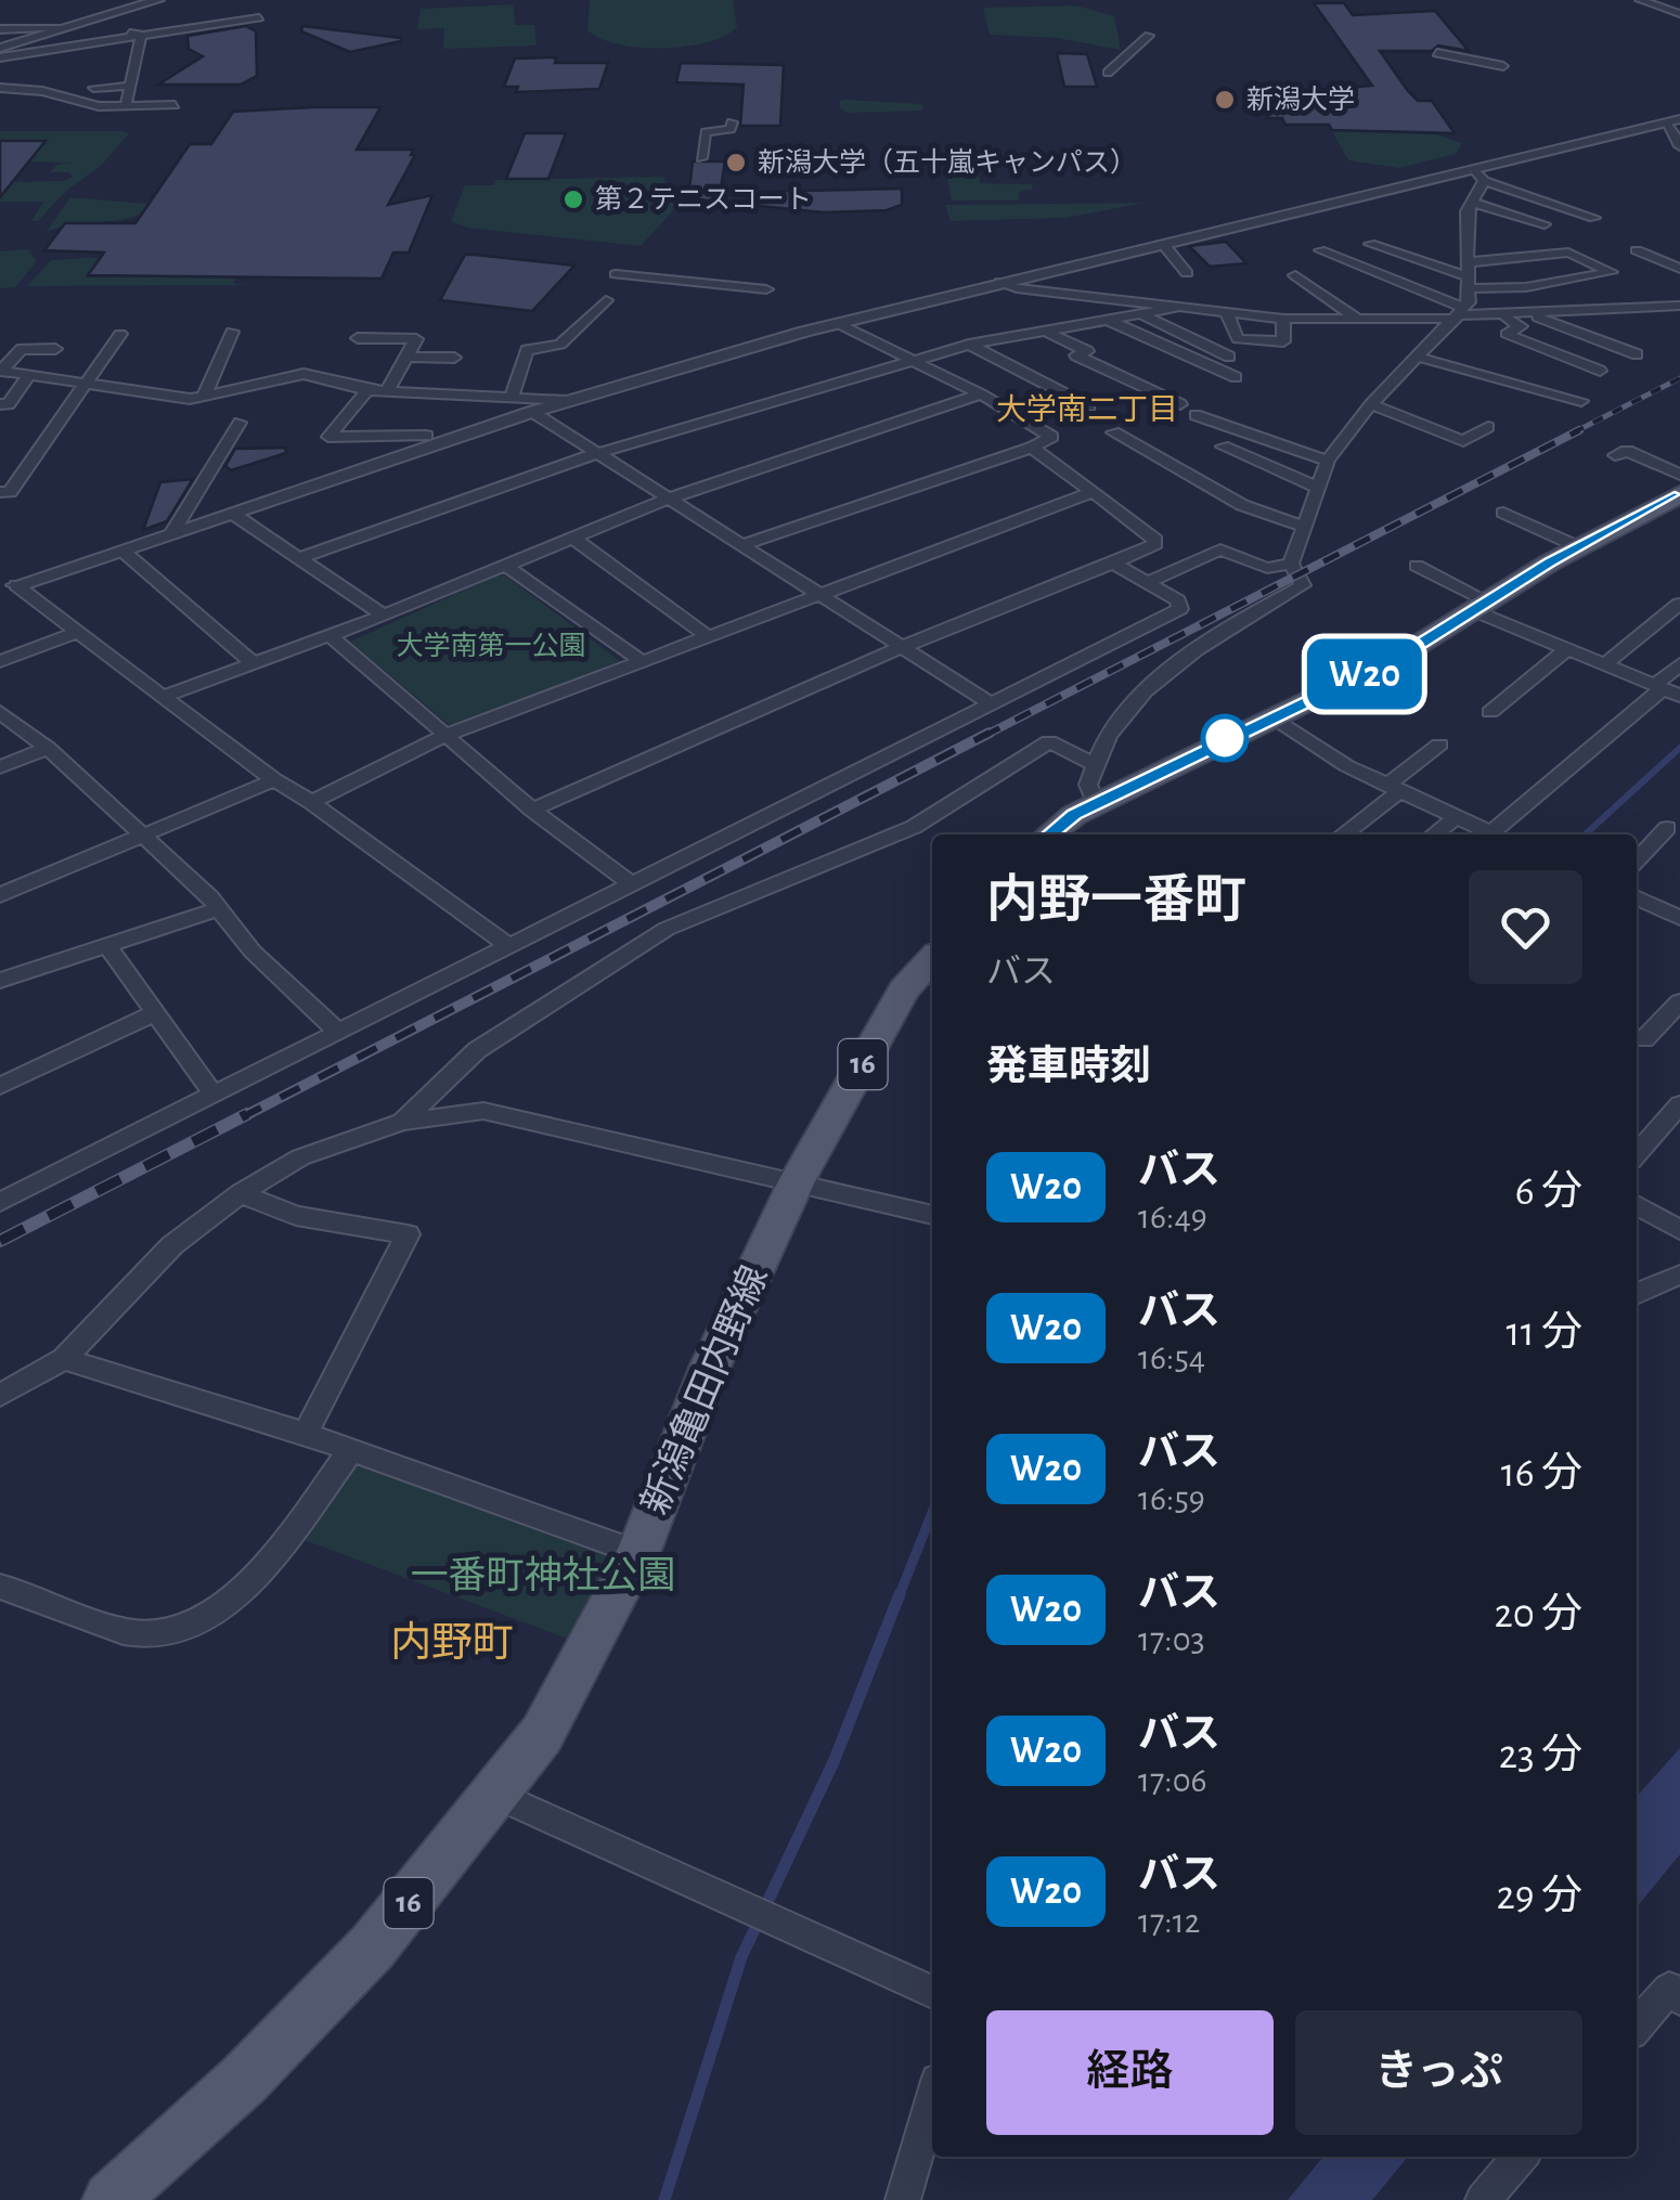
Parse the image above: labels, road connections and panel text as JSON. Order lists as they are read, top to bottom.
{
  "streets": {
    "main road": ["16", "新潟亀田内野線"]
  },
  "districts": ["大学南二丁目", "内野町"],
  "parks": ["大学南第一公園", "一番町神社公園"],
  "places": ["新潟大学", "新潟大学（五十嵐キャンパス）", "第２テニスコート"],
  "lines": ["bus line W20"],
  "page": {
    "on_map": "W20",
    "heading": [
      ["内野一番町", "バス"],
      "発車時刻"
    ],
    "list": [
      {
        "mark": "W20",
        "name": "バス",
        "note": "16:49",
        "value": "6 分"
      },
      {
        "mark": "W20",
        "name": "バス",
        "note": "16:54",
        "value": "11 分"
      },
      {
        "mark": "W20",
        "name": "バス",
        "note": "16:59",
        "value": "16 分"
      },
      {
        "mark": "W20",
        "name": "バス",
        "note": "17:03",
        "value": "20 分"
      },
      {
        "mark": "W20",
        "name": "バス",
        "note": "17:06",
        "value": "23 分"
      },
      {
        "mark": "W20",
        "name": "バス",
        "note": "17:12",
        "value": "29 分"
      }
    ],
    "buttons": ["経路", "きっぷ"]
  }
}
